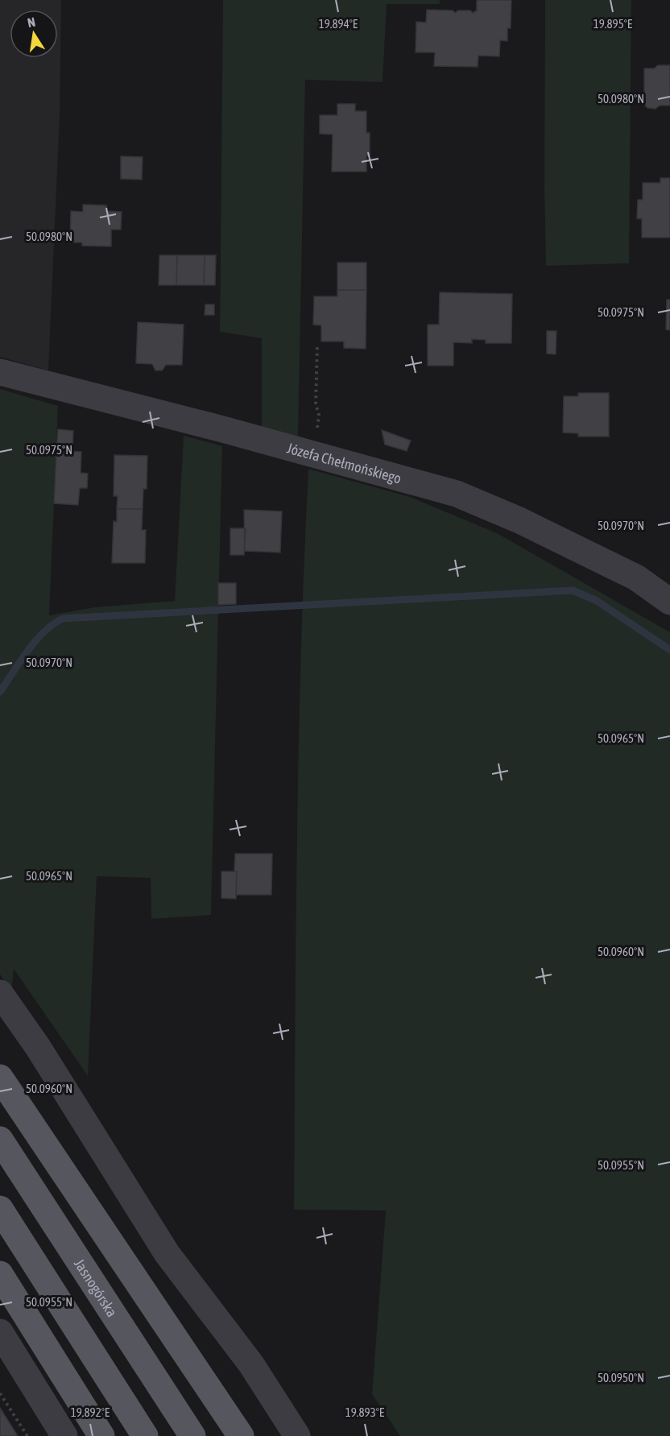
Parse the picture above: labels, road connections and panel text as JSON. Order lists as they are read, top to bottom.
{
  "streets": {
    "main road": ["Jasnogórska"],
    "street": ["Józefa Chełmońskiego"]
  },
  "north": "top",
  "coordinates": [
    "19.894°E",
    "19.895°E",
    "50.0980°N",
    "50.0975°N",
    "50.0970°N",
    "50.0965°N",
    "50.0960°N",
    "50.0955°N",
    "50.0950°N",
    "19.892°E",
    "19.893°E"
  ]
}
